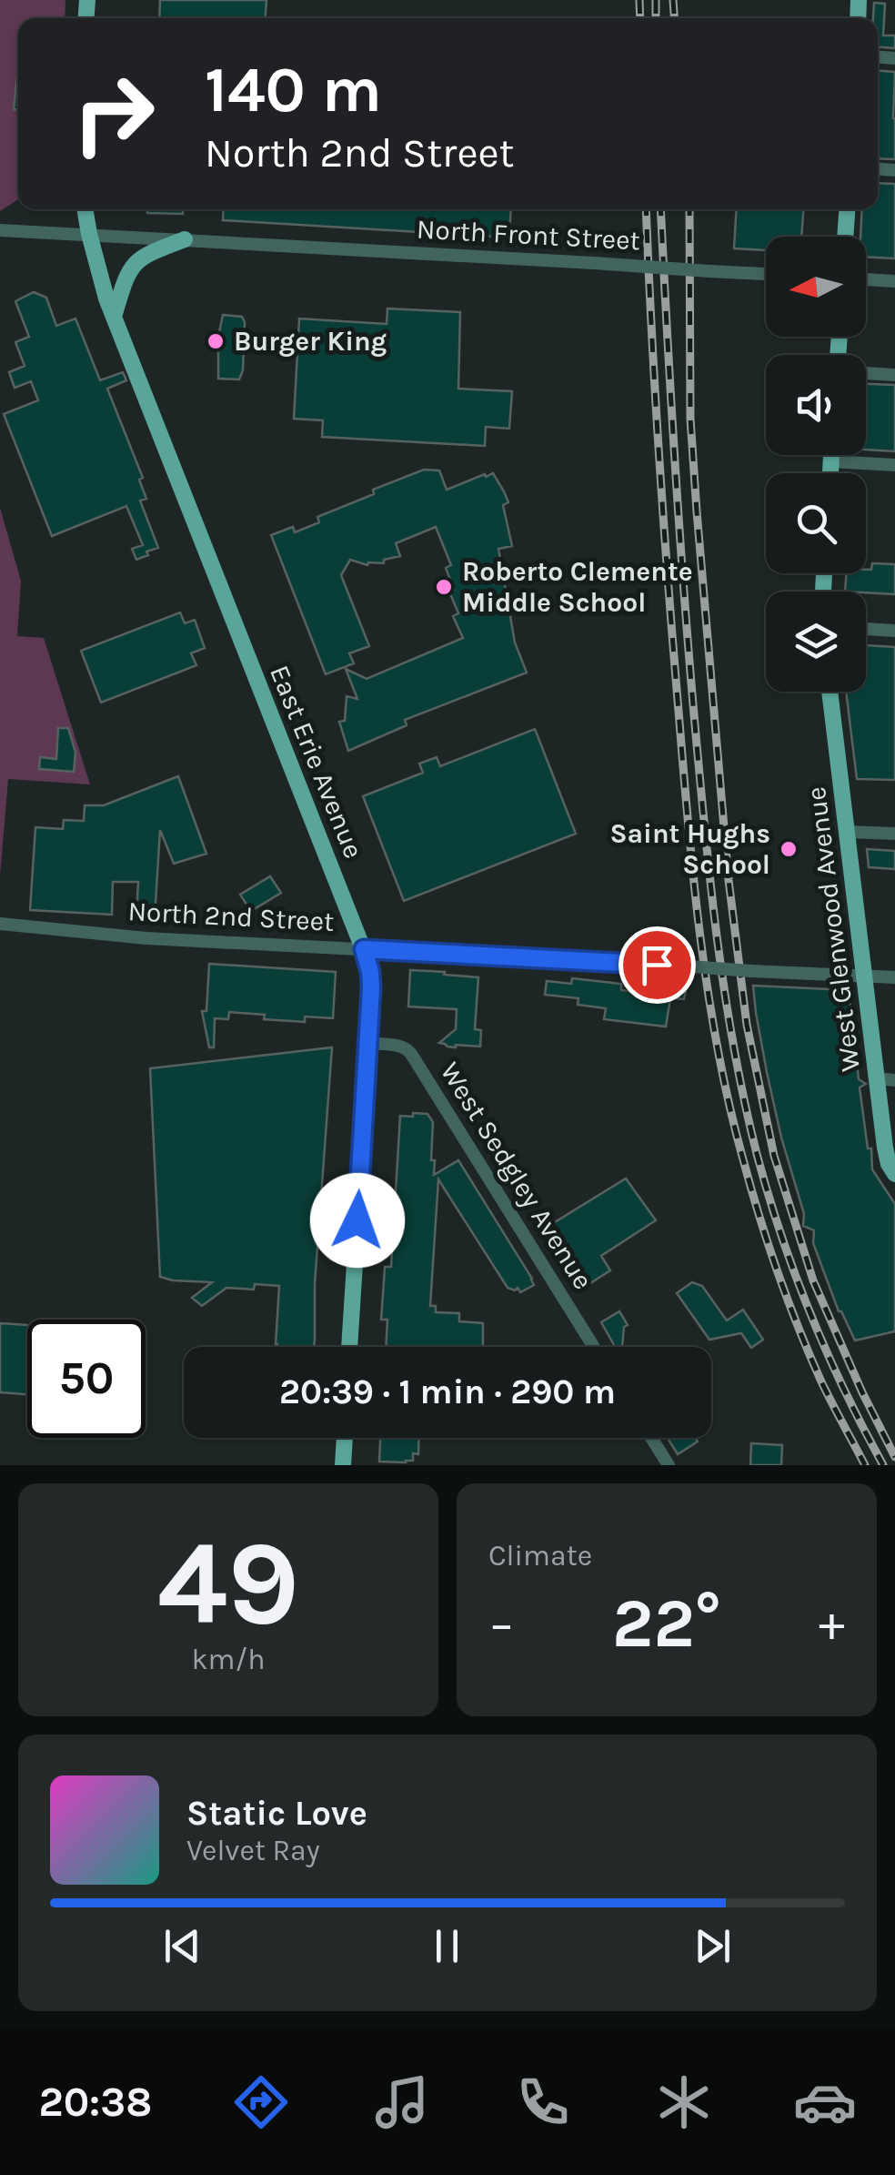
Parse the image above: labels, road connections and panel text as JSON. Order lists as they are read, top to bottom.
{
  "streets": {
    "main road": ["East Erie Avenue", "West Glenwood Avenue"],
    "street": ["North Front Street", "North 2nd Street", "West Sedgley Avenue"]
  },
  "crossings": [
    ["North Front Street", "East Erie Avenue"],
    ["East Erie Avenue", "North 2nd Street"],
    ["East Erie Avenue", "West Sedgley Avenue"],
    ["North 2nd Street", "West Glenwood Avenue"]
  ],
  "places": ["Burger King", "Roberto Clemente Middle School", "Saint Hughs School"],
  "north": "left",
  "page": {
    "turn": ["140 m", "North 2nd Street"],
    "limit": "50",
    "trip": "20:39 · 1 min · 290 m",
    "tile": [
      ["49", "km/h"],
      "Climate"
    ],
    "heat": ["−", "22°", "+"],
    "song": ["Static Love", "Velvet Ray"],
    "tabs": "20:38"
  }
}
